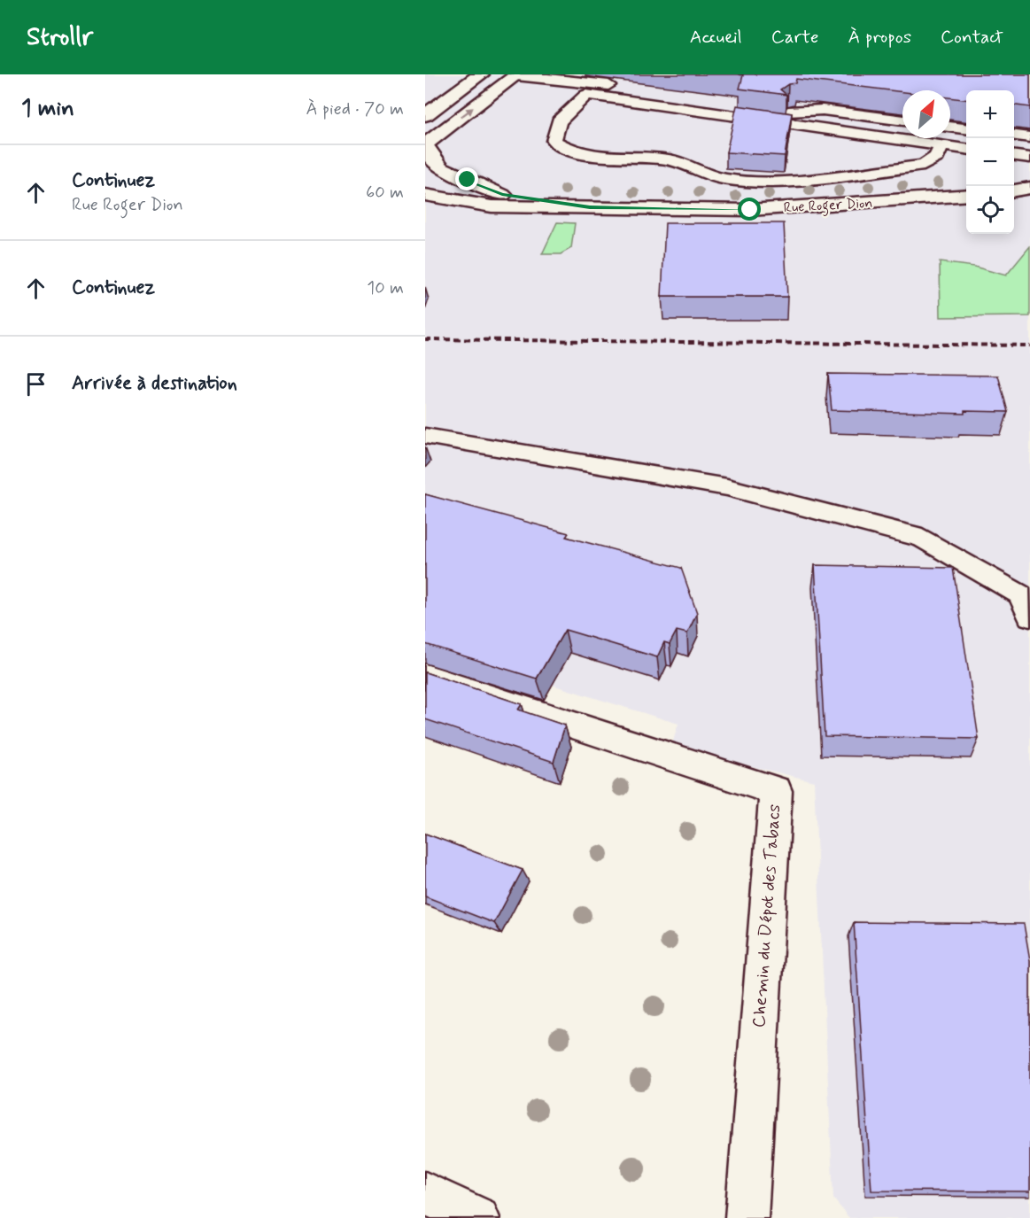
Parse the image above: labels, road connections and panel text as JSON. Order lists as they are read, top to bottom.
{
  "streets": {
    "street": ["Rue Roger Dion", "Chemin du Dépot des Tabacs"]
  },
  "north": "top right",
  "page": {
    "header": "Strollr",
    "nav": [
      "Accueil",
      "Carte",
      "À propos",
      "Contact"
    ],
    "heading": ["1 min", "À pied · 70 m"],
    "map_buttons": ["+", "−"],
    "list": [
      ["Continuez", "Rue Roger Dion", "60 m"],
      ["Continuez", "10 m"],
      "Arrivée à destination"
    ]
  }
}
